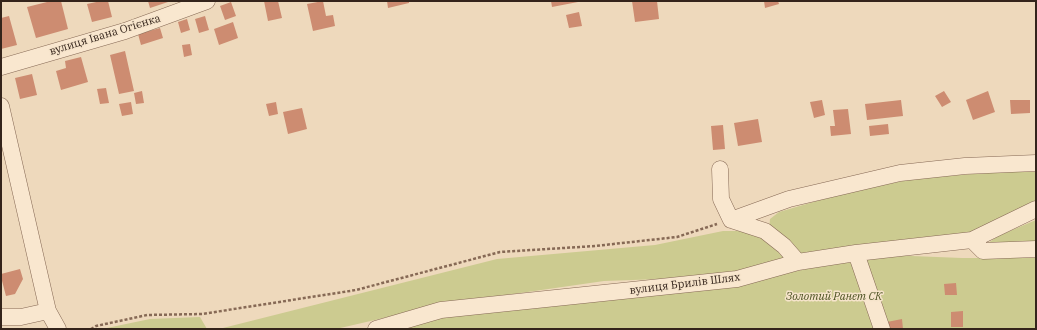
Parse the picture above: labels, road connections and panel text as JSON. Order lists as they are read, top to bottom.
{
  "streets": {
    "street": ["вулиця Івана Огієнка", "вулиця Брилів Шлях"]
  },
  "parks": ["Золотий Ранет СК"]
}
